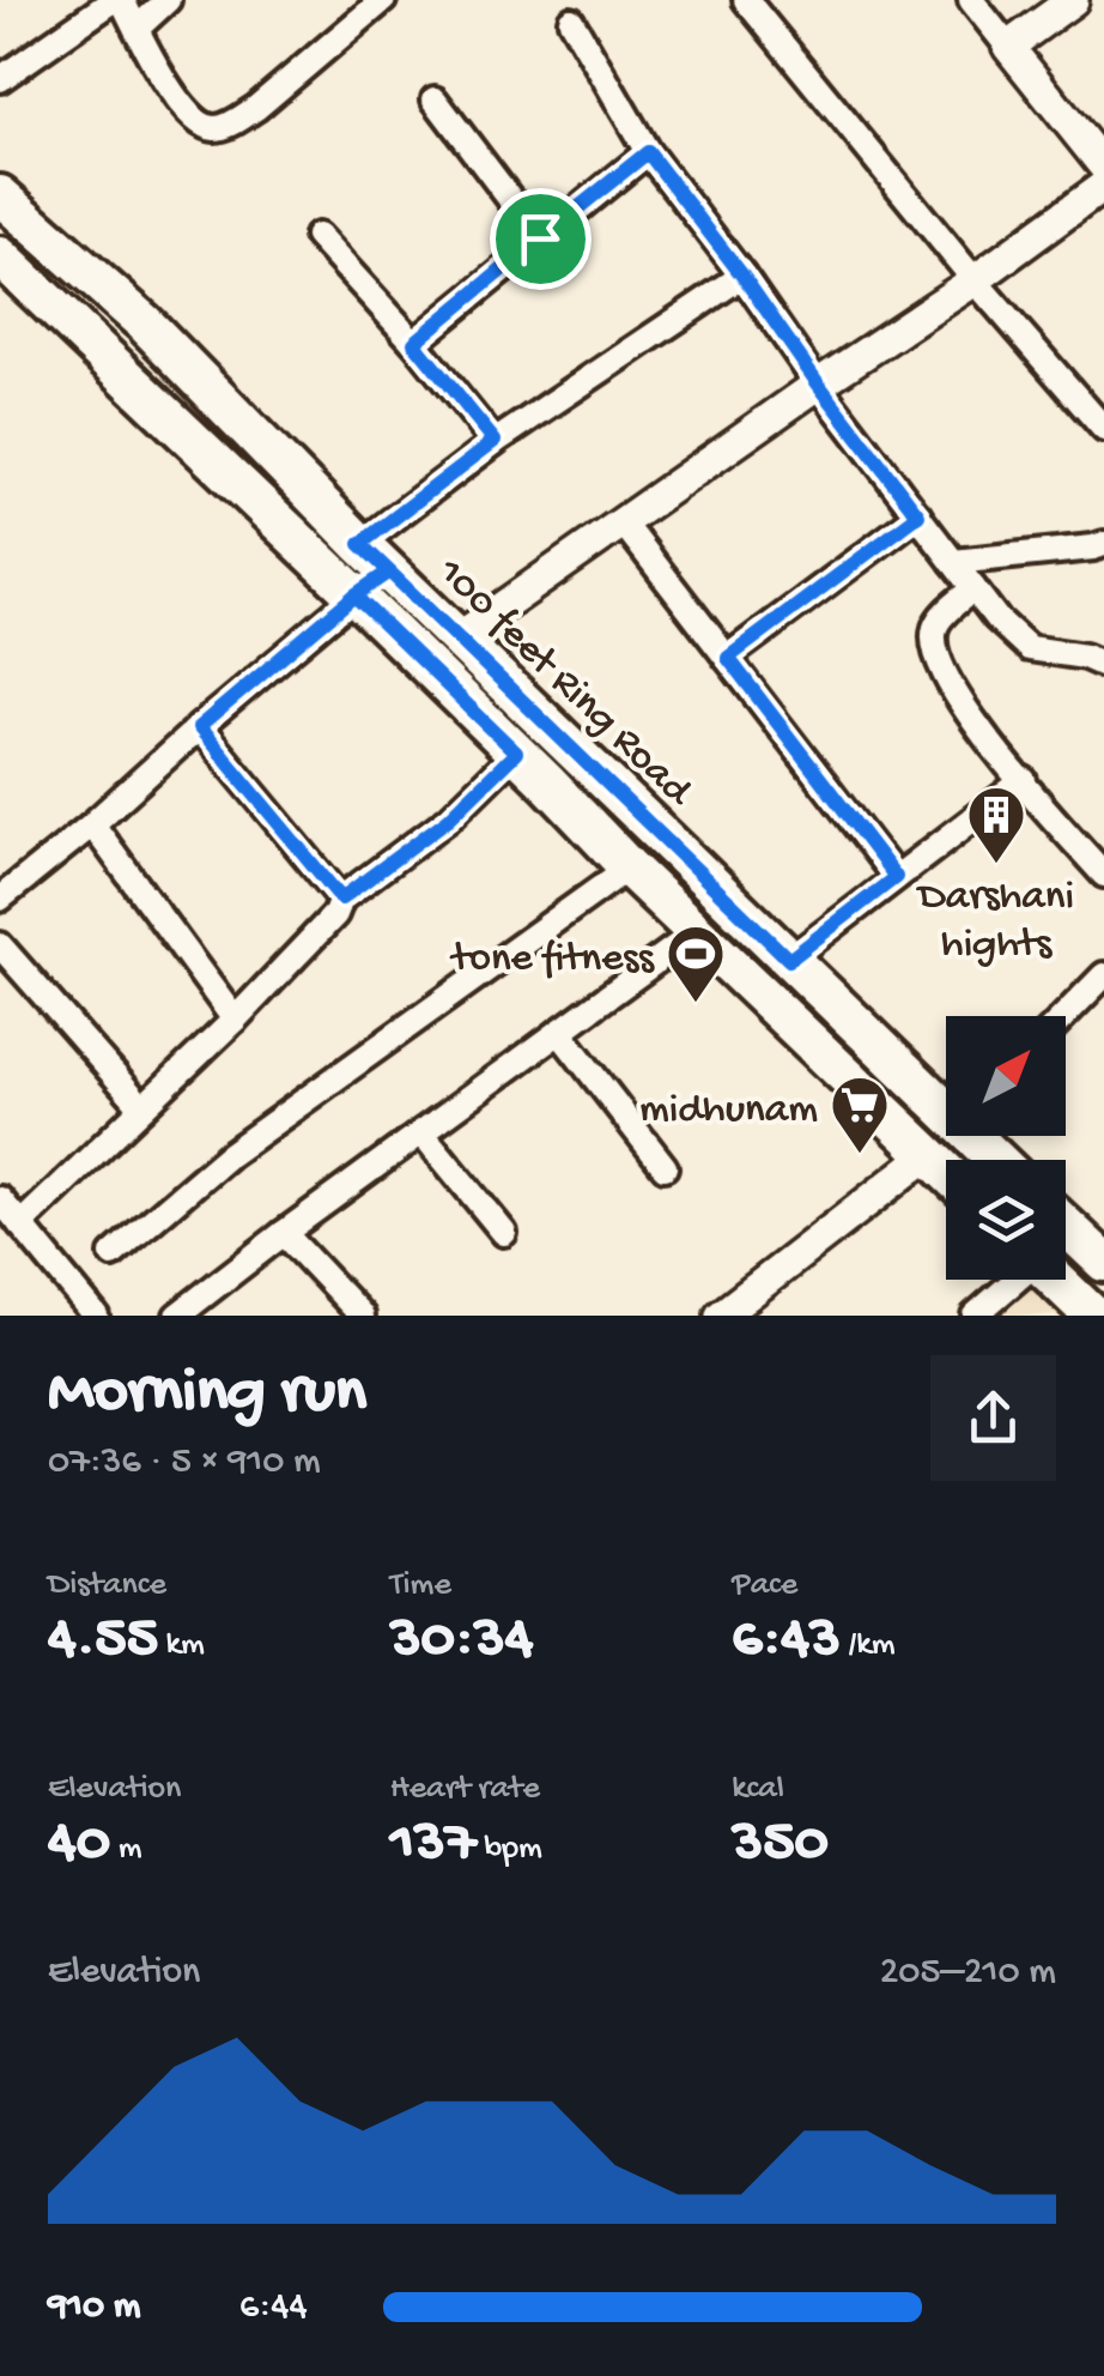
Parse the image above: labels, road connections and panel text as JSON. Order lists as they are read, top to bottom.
{
  "streets": {
    "main road": ["100 feet Ring Road"]
  },
  "places": {
    "building": ["Darshani hights"],
    "sports": ["tone fitness"],
    "supermarket": ["midhunam"]
  },
  "north": "top right",
  "page": {
    "heading": ["Morning run", "07:36 · 5 × 910 m"],
    "stats": [
      ["Distance", "4.55 km"],
      ["Time", "30:34"],
      ["Pace", "6:43 /km"],
      ["Elevation", "40 m"],
      ["Heart rate", "137 bpm"],
      ["kcal", "350"]
    ],
    "chart": ["Elevation", "205–210 m"],
    "list": [
      {
        "name": "910 m",
        "note": "6:44"
      }
    ]
  }
}
